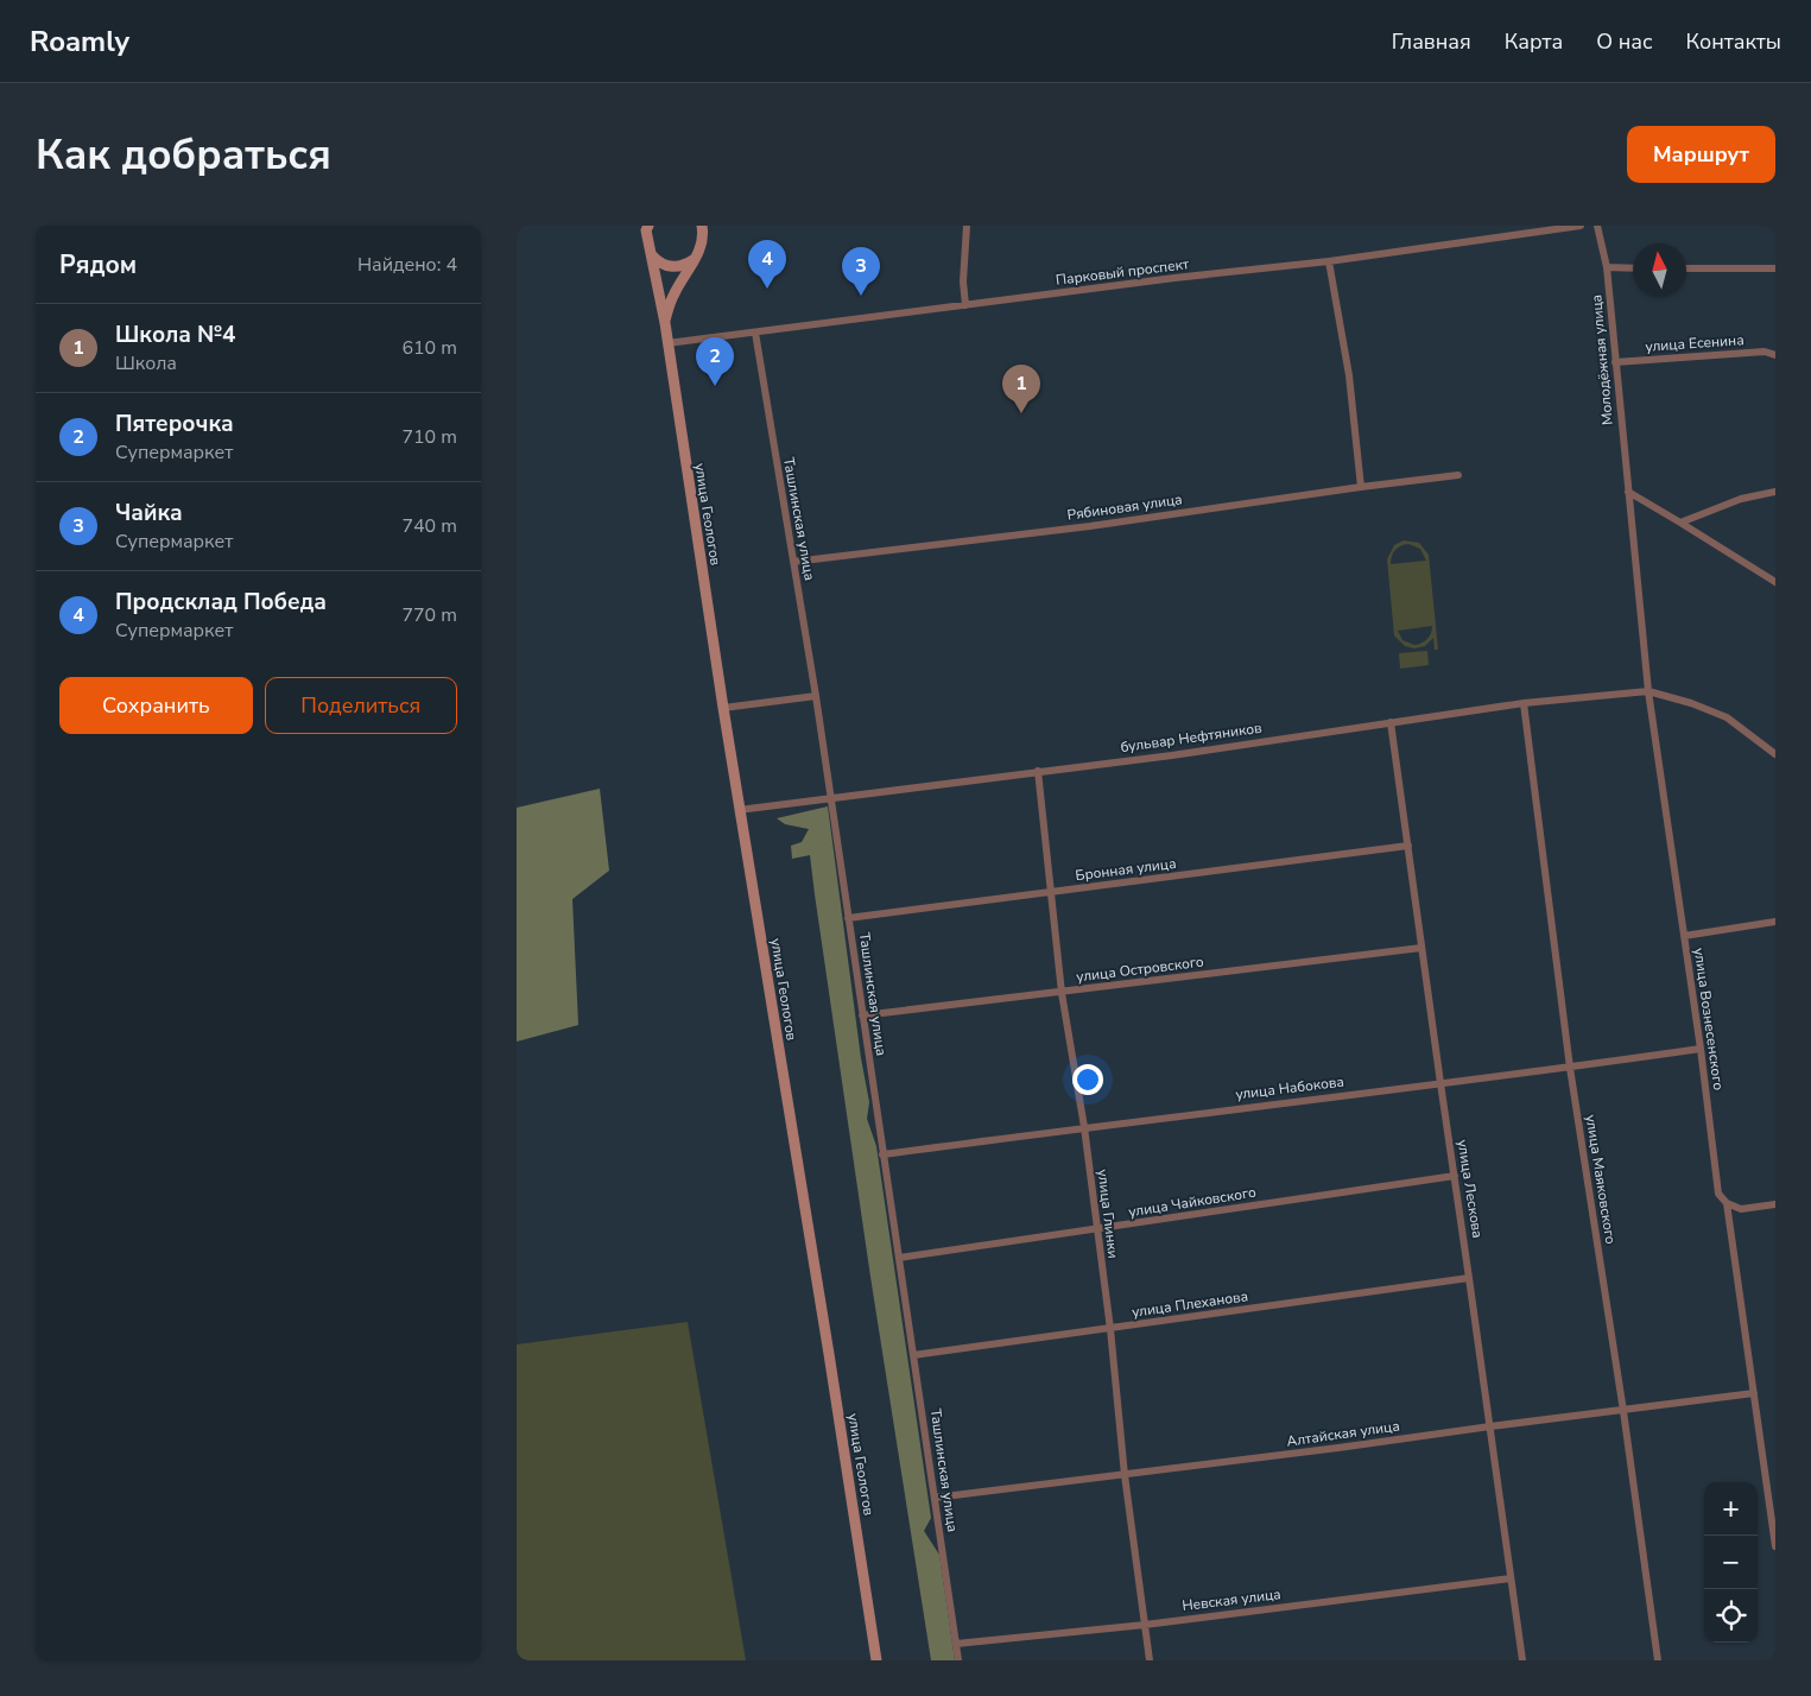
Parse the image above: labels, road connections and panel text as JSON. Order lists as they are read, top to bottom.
{
  "streets": {
    "main road": ["улица Геологов"],
    "street": [
      "Парковый проспект",
      "улица Есенина",
      "Молодёжная улица",
      "Рябиновая улица",
      "Ташлинская улица",
      "бульвар Нефтяников",
      "Бронная улица",
      "улица Островского",
      "улица Вознесенского",
      "улица Набокова",
      "улица Маяковского",
      "улица Лескова",
      "улица Чайковского",
      "улица Глинки",
      "улица Плеханова",
      "Алтайская улица",
      "Невская улица"
    ]
  },
  "crossings": [
    ["Парковый проспект", "улица Геологов"],
    ["Парковый проспект", "Ташлинская улица"],
    ["улица Есенина", "Молодёжная улица"],
    ["Молодёжная улица", "улица Вознесенского"],
    ["Рябиновая улица", "Ташлинская улица"],
    ["улица Геологов", "бульвар Нефтяников"],
    ["Ташлинская улица", "бульвар Нефтяников"],
    ["Ташлинская улица", "Бронная улица"],
    ["Ташлинская улица", "улица Островского"],
    ["Ташлинская улица", "улица Набокова"],
    ["Ташлинская улица", "улица Чайковского"],
    ["Ташлинская улица", "улица Плеханова"],
    ["Ташлинская улица", "Алтайская улица"],
    ["Ташлинская улица", "Невская улица"],
    ["бульвар Нефтяников", "улица Вознесенского"],
    ["бульвар Нефтяников", "улица Маяковского"],
    ["бульвар Нефтяников", "улица Лескова"],
    ["бульвар Нефтяников", "улица Глинки"],
    ["Бронная улица", "улица Лескова"],
    ["Бронная улица", "улица Глинки"],
    ["улица Островского", "улица Лескова"],
    ["улица Островского", "улица Глинки"],
    ["улица Вознесенского", "улица Набокова"],
    ["улица Вознесенского", "Алтайская улица"],
    ["улица Набокова", "улица Маяковского"],
    ["улица Набокова", "улица Лескова"],
    ["улица Набокова", "улица Глинки"],
    ["улица Маяковского", "Алтайская улица"],
    ["улица Лескова", "улица Чайковского"],
    ["улица Лескова", "улица Плеханова"],
    ["улица Лескова", "Алтайская улица"],
    ["улица Лескова", "Невская улица"],
    ["улица Чайковского", "улица Глинки"],
    ["улица Глинки", "улица Плеханова"],
    ["улица Глинки", "Алтайская улица"],
    ["улица Глинки", "Невская улица"]
  ],
  "north": "top",
  "page": {
    "header": "Roamly",
    "nav": [
      "Главная",
      "Карта",
      "О нас",
      "Контакты"
    ],
    "buttons": [
      "Маршрут",
      ["Сохранить", "Поделиться"]
    ],
    "title": "Как добраться",
    "heading": ["Рядом", "Найдено: 4"],
    "pins": [
      "4",
      "3",
      "2",
      "1"
    ],
    "list": [
      {
        "mark": "1",
        "name": "Школа №4",
        "note": "Школа",
        "value": "610 m"
      },
      {
        "mark": "2",
        "name": "Пятерочка",
        "note": "Супермаркет",
        "value": "710 m"
      },
      {
        "mark": "3",
        "name": "Чайка",
        "note": "Супермаркет",
        "value": "740 m"
      },
      {
        "mark": "4",
        "name": "Продсклад Победа",
        "note": "Супермаркет",
        "value": "770 m"
      }
    ],
    "map_buttons": ["+", "−"]
  }
}
